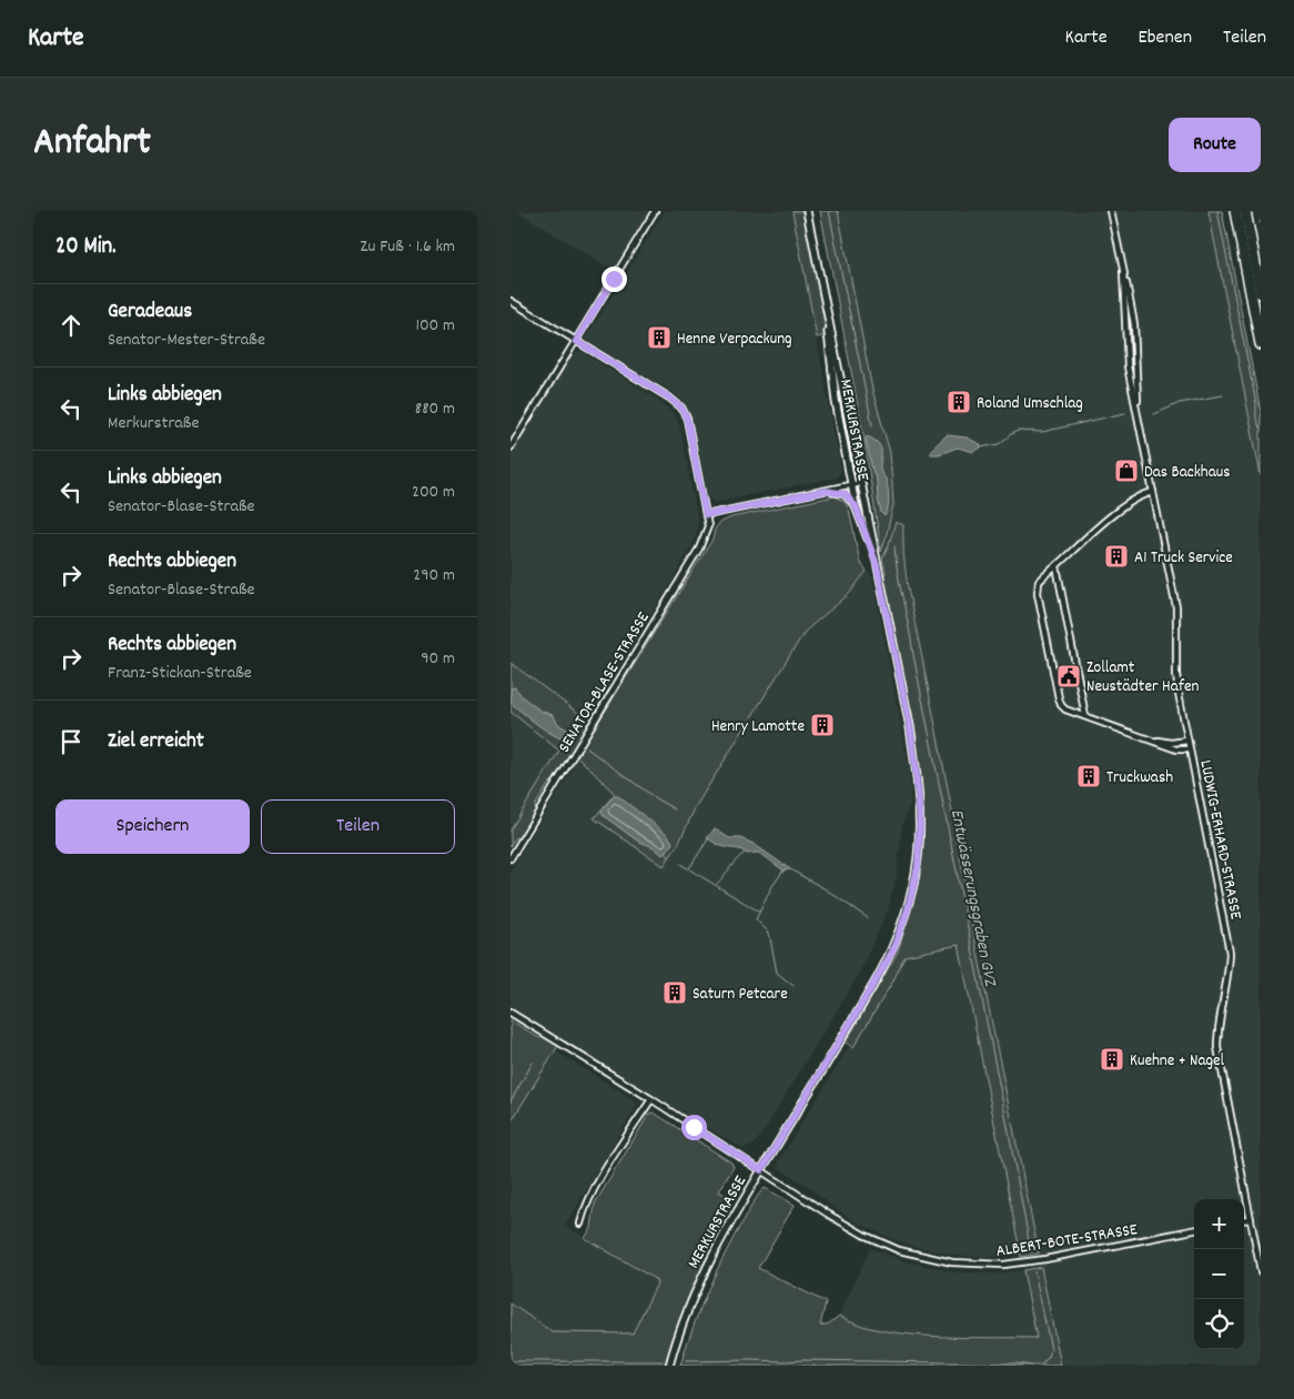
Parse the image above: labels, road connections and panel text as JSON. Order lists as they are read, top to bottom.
{
  "streets": {
    "street": [
      "MERKURSTRASSE",
      "SENATOR-BLASE-STRASSE",
      "LUDWIG-ERHARD-STRASSE",
      "ALBERT-BOTE-STRASSE"
    ]
  },
  "crossings": [
    ["MERKURSTRASSE", "ALBERT-BOTE-STRASSE"]
  ],
  "water": ["Entwässerungsgraben GVZ"],
  "places": {
    "building": [
      "Henne Verpackung",
      "Roland Umschlag",
      "A1 Truck Service",
      "Henry Lamotte",
      "Truckwash",
      "Saturn Petcare",
      "Kuehne + Nagel"
    ],
    "shop": ["Das Backhaus"],
    "public building": ["Zollamt Neustädter Hafen"]
  },
  "page": {
    "header": "Karte",
    "nav": ["Karte", "Ebenen", "Teilen"],
    "title": "Anfahrt",
    "buttons": [
      "Route",
      ["Speichern", "Teilen"]
    ],
    "heading": ["20 Min.", "Zu Fuß · 1.6 km"],
    "list": [
      ["Geradeaus", "Senator-Mester-Straße", "100 m"],
      ["Links abbiegen", "Merkurstraße", "880 m"],
      ["Links abbiegen", "Senator-Blase-Straße", "200 m"],
      ["Rechts abbiegen", "Senator-Blase-Straße", "290 m"],
      ["Rechts abbiegen", "Franz-Stickan-Straße", "90 m"],
      "Ziel erreicht"
    ],
    "map_buttons": ["+", "−"]
  }
}
